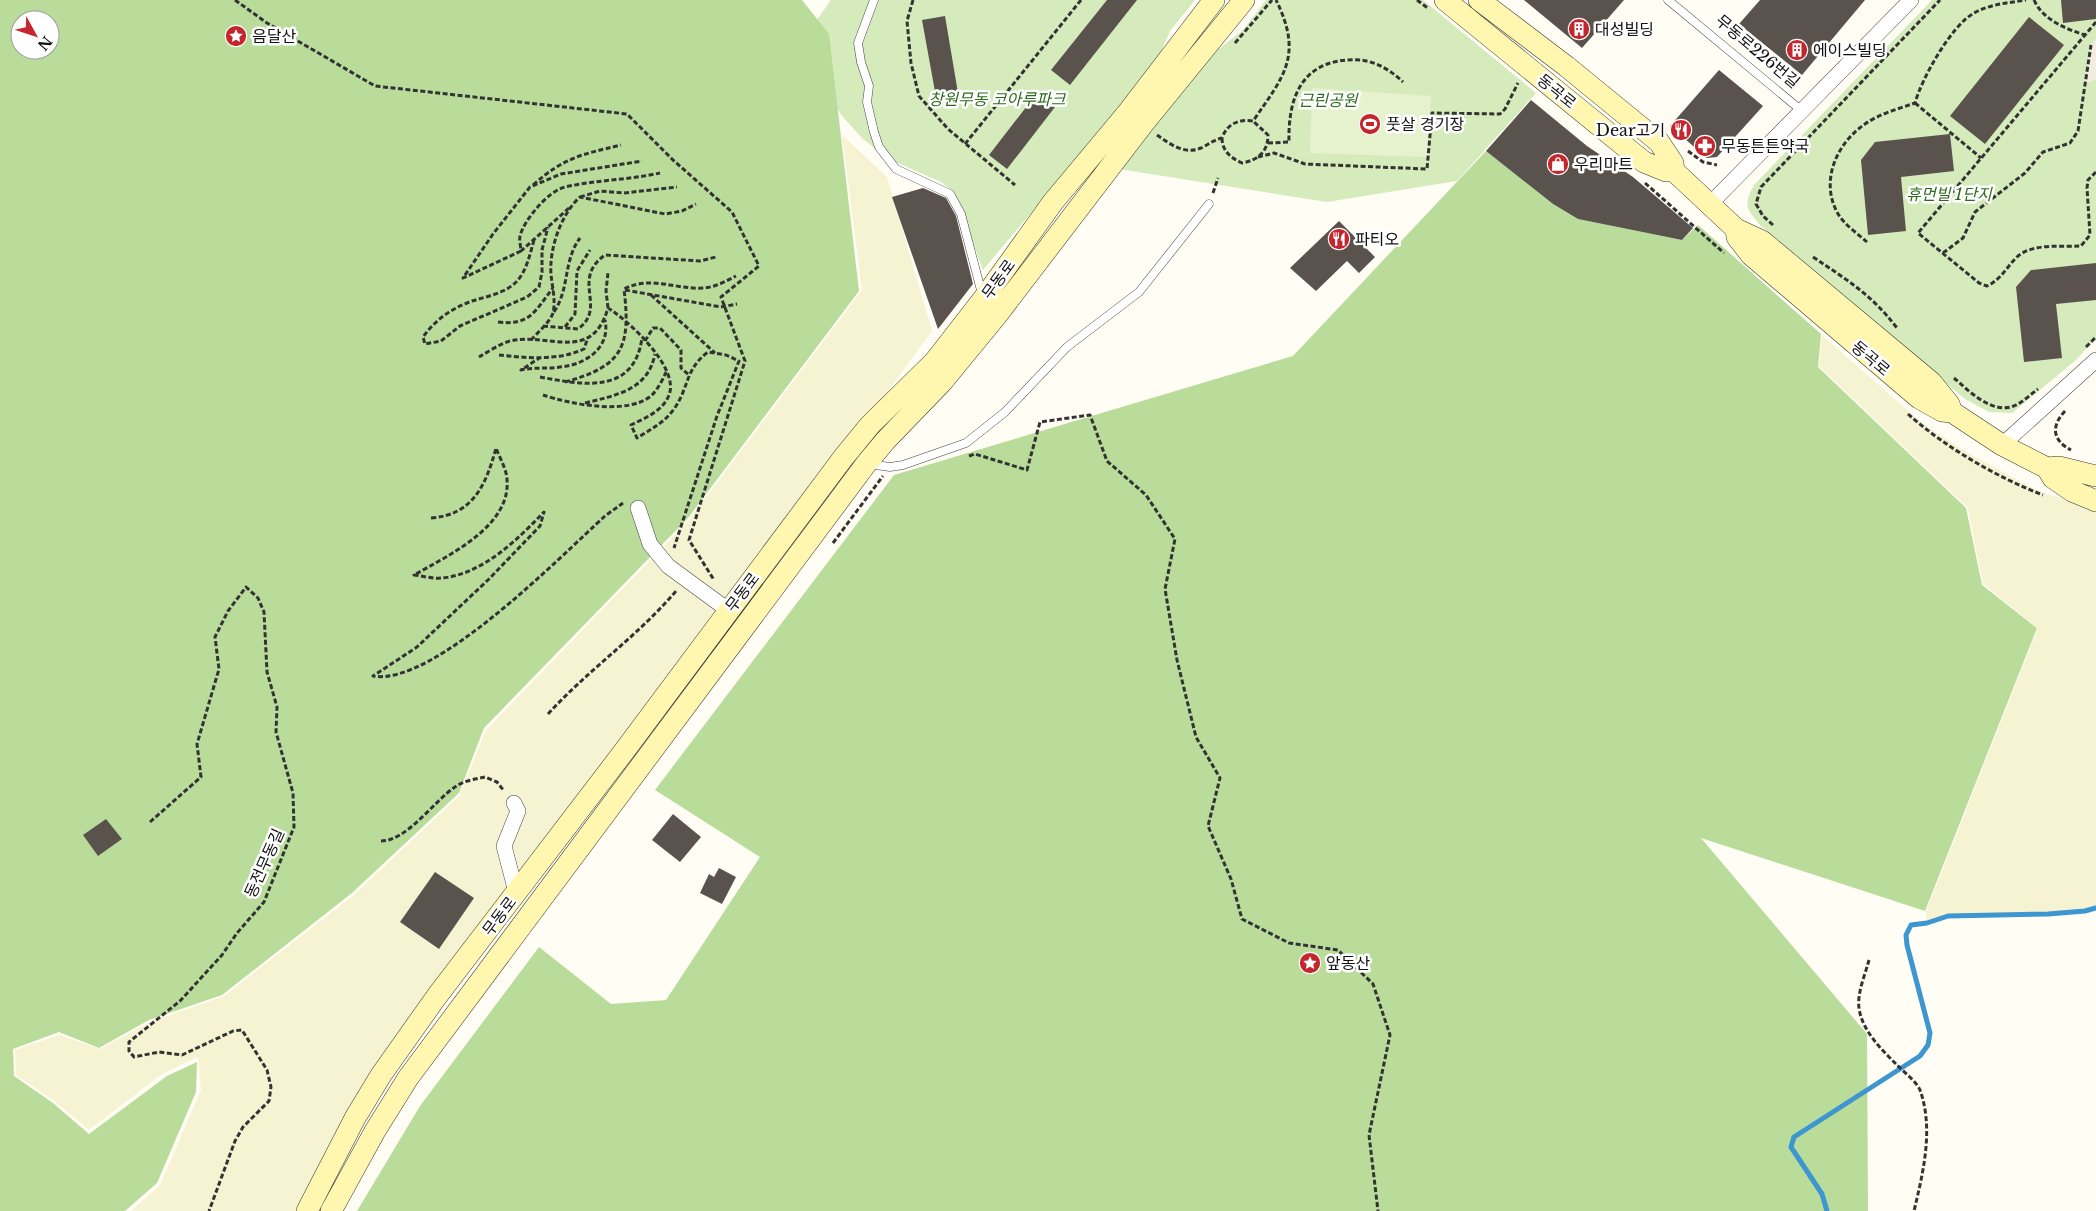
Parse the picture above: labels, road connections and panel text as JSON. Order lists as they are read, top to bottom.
{
  "streets": {
    "main road": ["동곡로", "무동로"],
    "street": ["무동로226번길"],
    "path": ["동전무동길"]
  },
  "crossings": [
    ["무동로226번길", "동곡로"]
  ],
  "parks": ["창원무동 코아루파크", "근린공원", "휴먼빌 1단지"],
  "places": {
    "building": ["대성빌딩", "에이스빌딩"],
    "place": ["음달산", "앞동산"],
    "sports": ["풋살 경기장"],
    "restaurant": ["Dear고기", "파티오"],
    "pharmacy": ["무동튼튼약국"],
    "shop": ["우리마트"]
  },
  "north": "bottom right"
}
